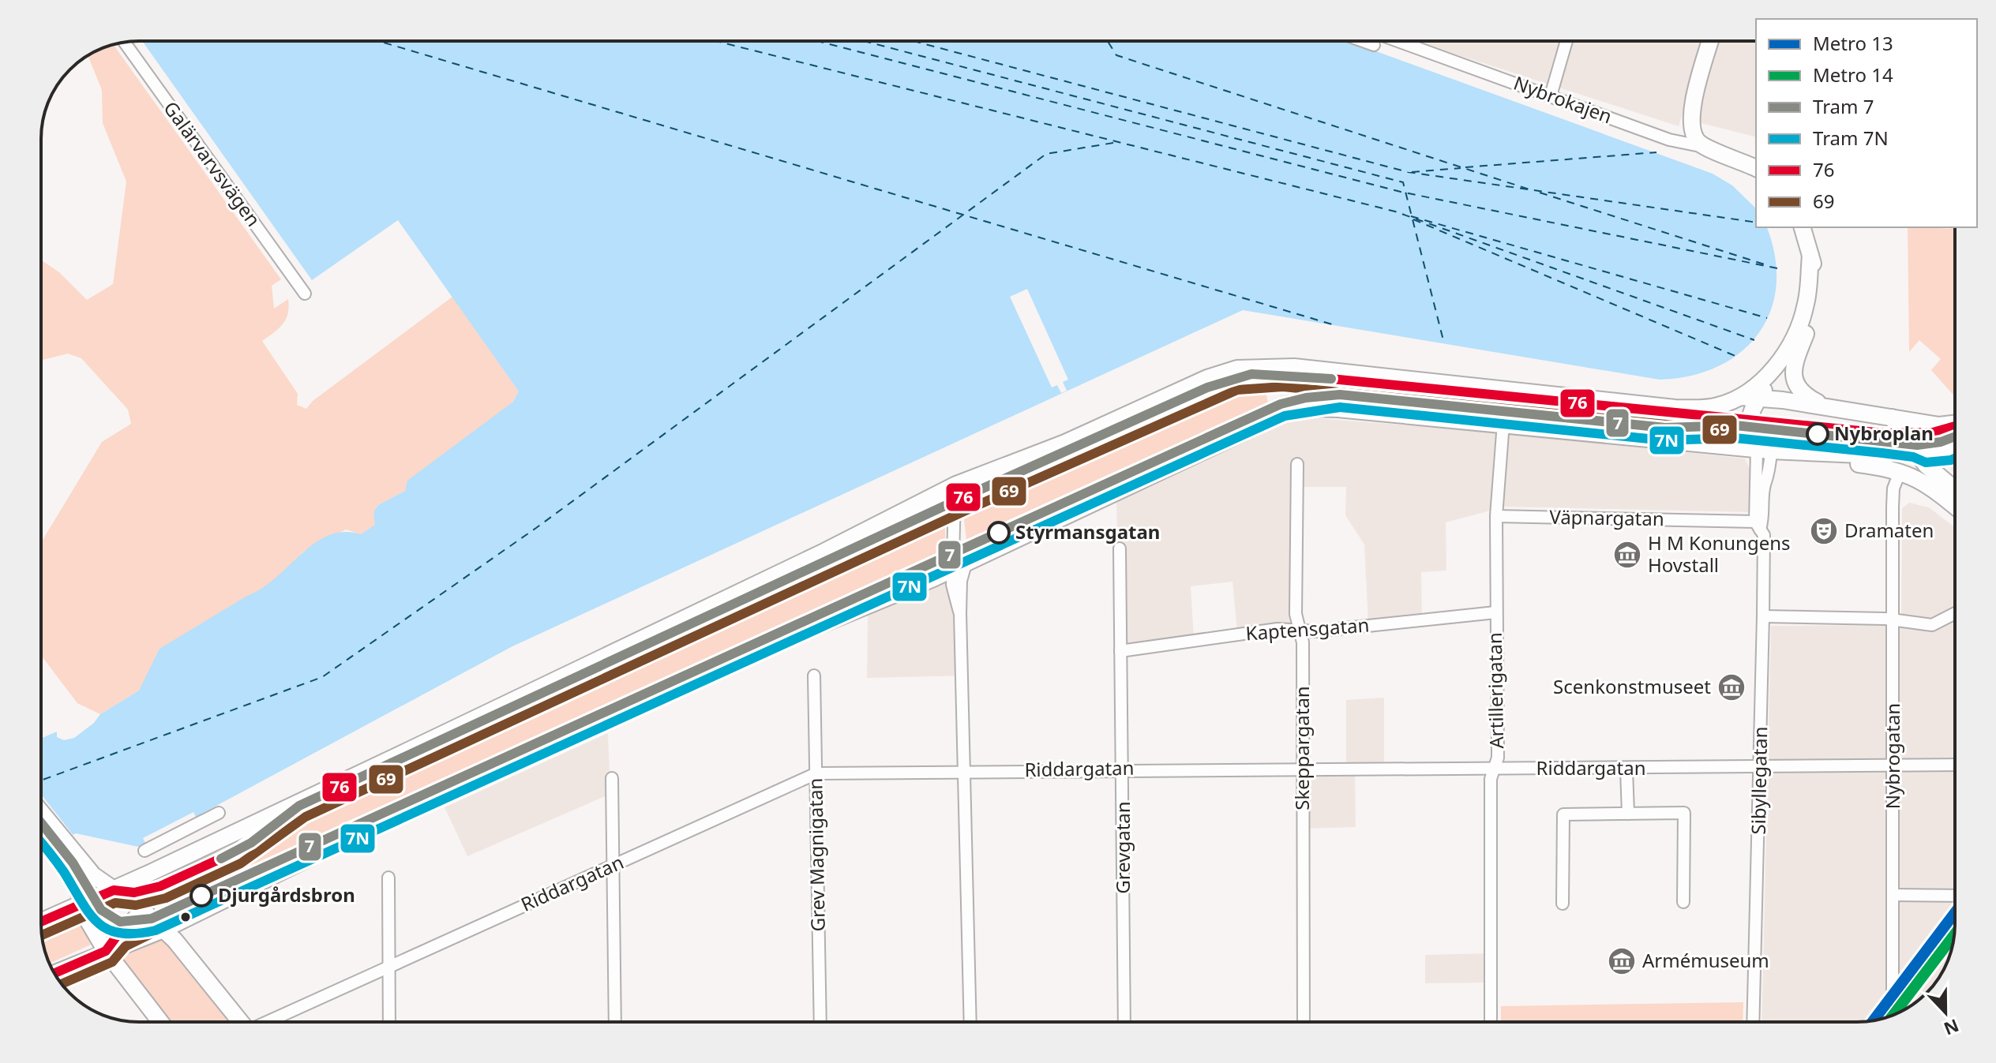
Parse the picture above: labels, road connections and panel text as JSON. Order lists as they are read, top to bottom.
{
  "streets": {
    "street": [
      "Nybrokajen",
      "Galärvarvsvägen",
      "Väpnargatan",
      "Kaptensgatan",
      "Artillerigatan",
      "Skeppargatan",
      "Nybrogatan",
      "Riddargatan",
      "Sibyllegatan",
      "Grevgatan",
      "Grev Magnigatan"
    ]
  },
  "crossings": [
    ["Väpnargatan", "Artillerigatan"],
    ["Väpnargatan", "Sibyllegatan"],
    ["Kaptensgatan", "Artillerigatan"],
    ["Kaptensgatan", "Skeppargatan"],
    ["Kaptensgatan", "Grevgatan"],
    ["Artillerigatan", "Riddargatan"],
    ["Skeppargatan", "Riddargatan"],
    ["Nybrogatan", "Riddargatan"],
    ["Riddargatan", "Sibyllegatan"],
    ["Riddargatan", "Grevgatan"],
    ["Riddargatan", "Grev Magnigatan"]
  ],
  "places": {
    "other": ["Nybroplan", "Styrmansgatan", "Djurgårdsbron"],
    "theatre": ["Dramaten"],
    "museum": ["H M Konungens Hovstall", "Scenkonstmuseet", "Armémuseum"]
  },
  "lines": [
    "tram line 7",
    "transit line 76",
    "transit line 69",
    "tram line 7N",
    "metro line 13",
    "metro line 14"
  ],
  "legend": [
    "Metro 13",
    "Metro 14",
    "Tram 7",
    "Tram 7N",
    "76",
    "69"
  ],
  "north": "bottom"
}
